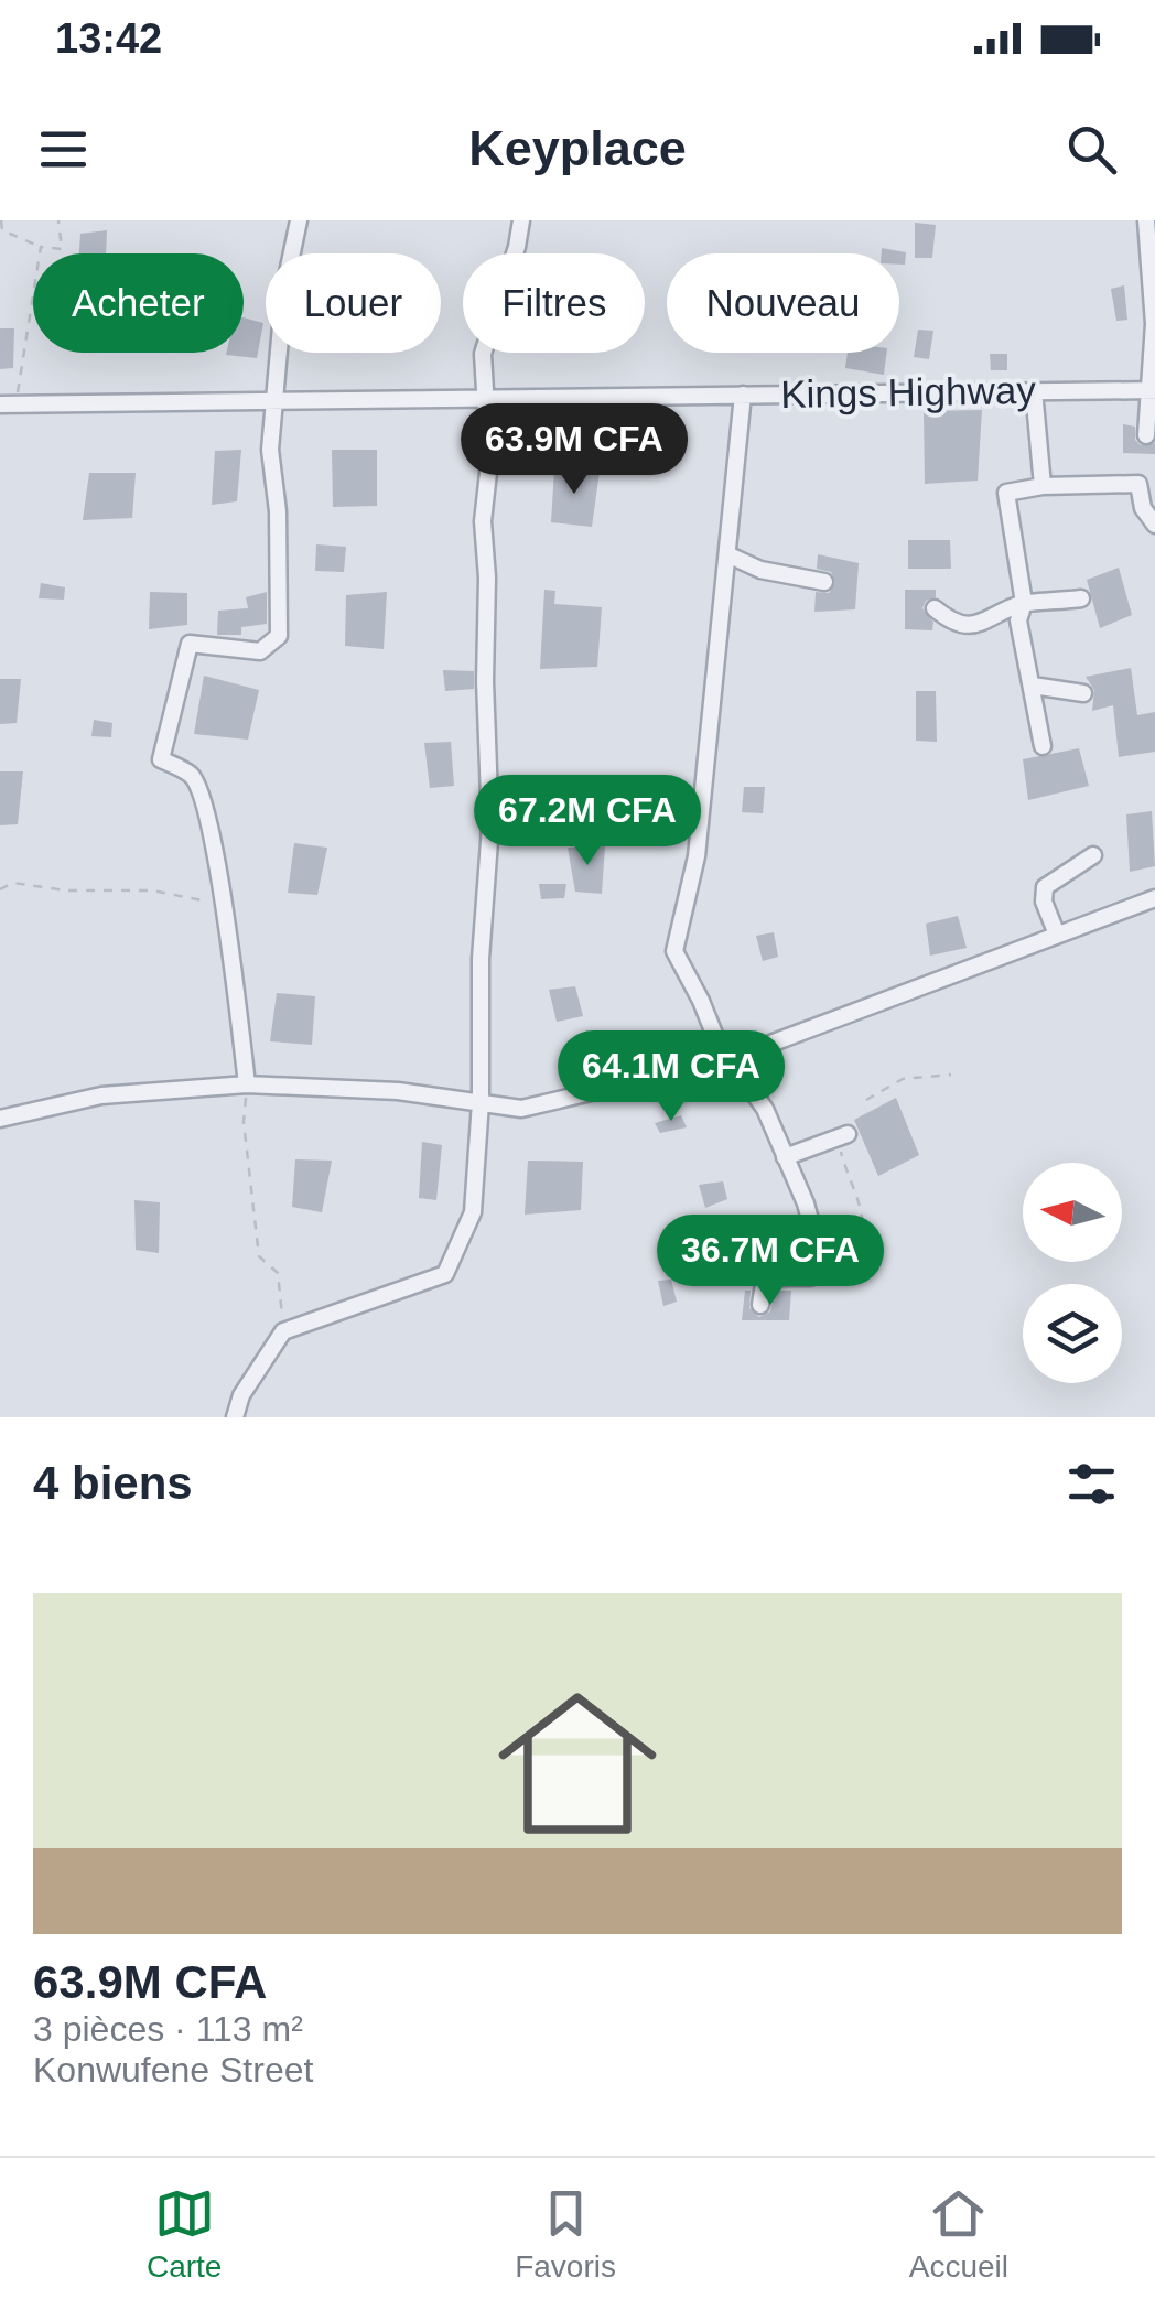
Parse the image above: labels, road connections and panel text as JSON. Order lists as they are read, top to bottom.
{
  "streets": {
    "street": ["Kings Highway"]
  },
  "north": "left",
  "page": {
    "status": "13:42",
    "header": "Keyplace",
    "chip": [
      "Acheter",
      "Louer",
      "Filtres",
      "Nouveau"
    ],
    "price": [
      "63.9M CFA",
      "67.2M CFA",
      "64.1M CFA",
      "36.7M CFA"
    ],
    "heading": "4 biens",
    "list": [
      {
        "name": "63.9M CFA",
        "note": "3 pièces · 113 m² · Konwufene Street"
      }
    ],
    "tabs": ["Carte", "Favoris", "Accueil"]
  }
}
